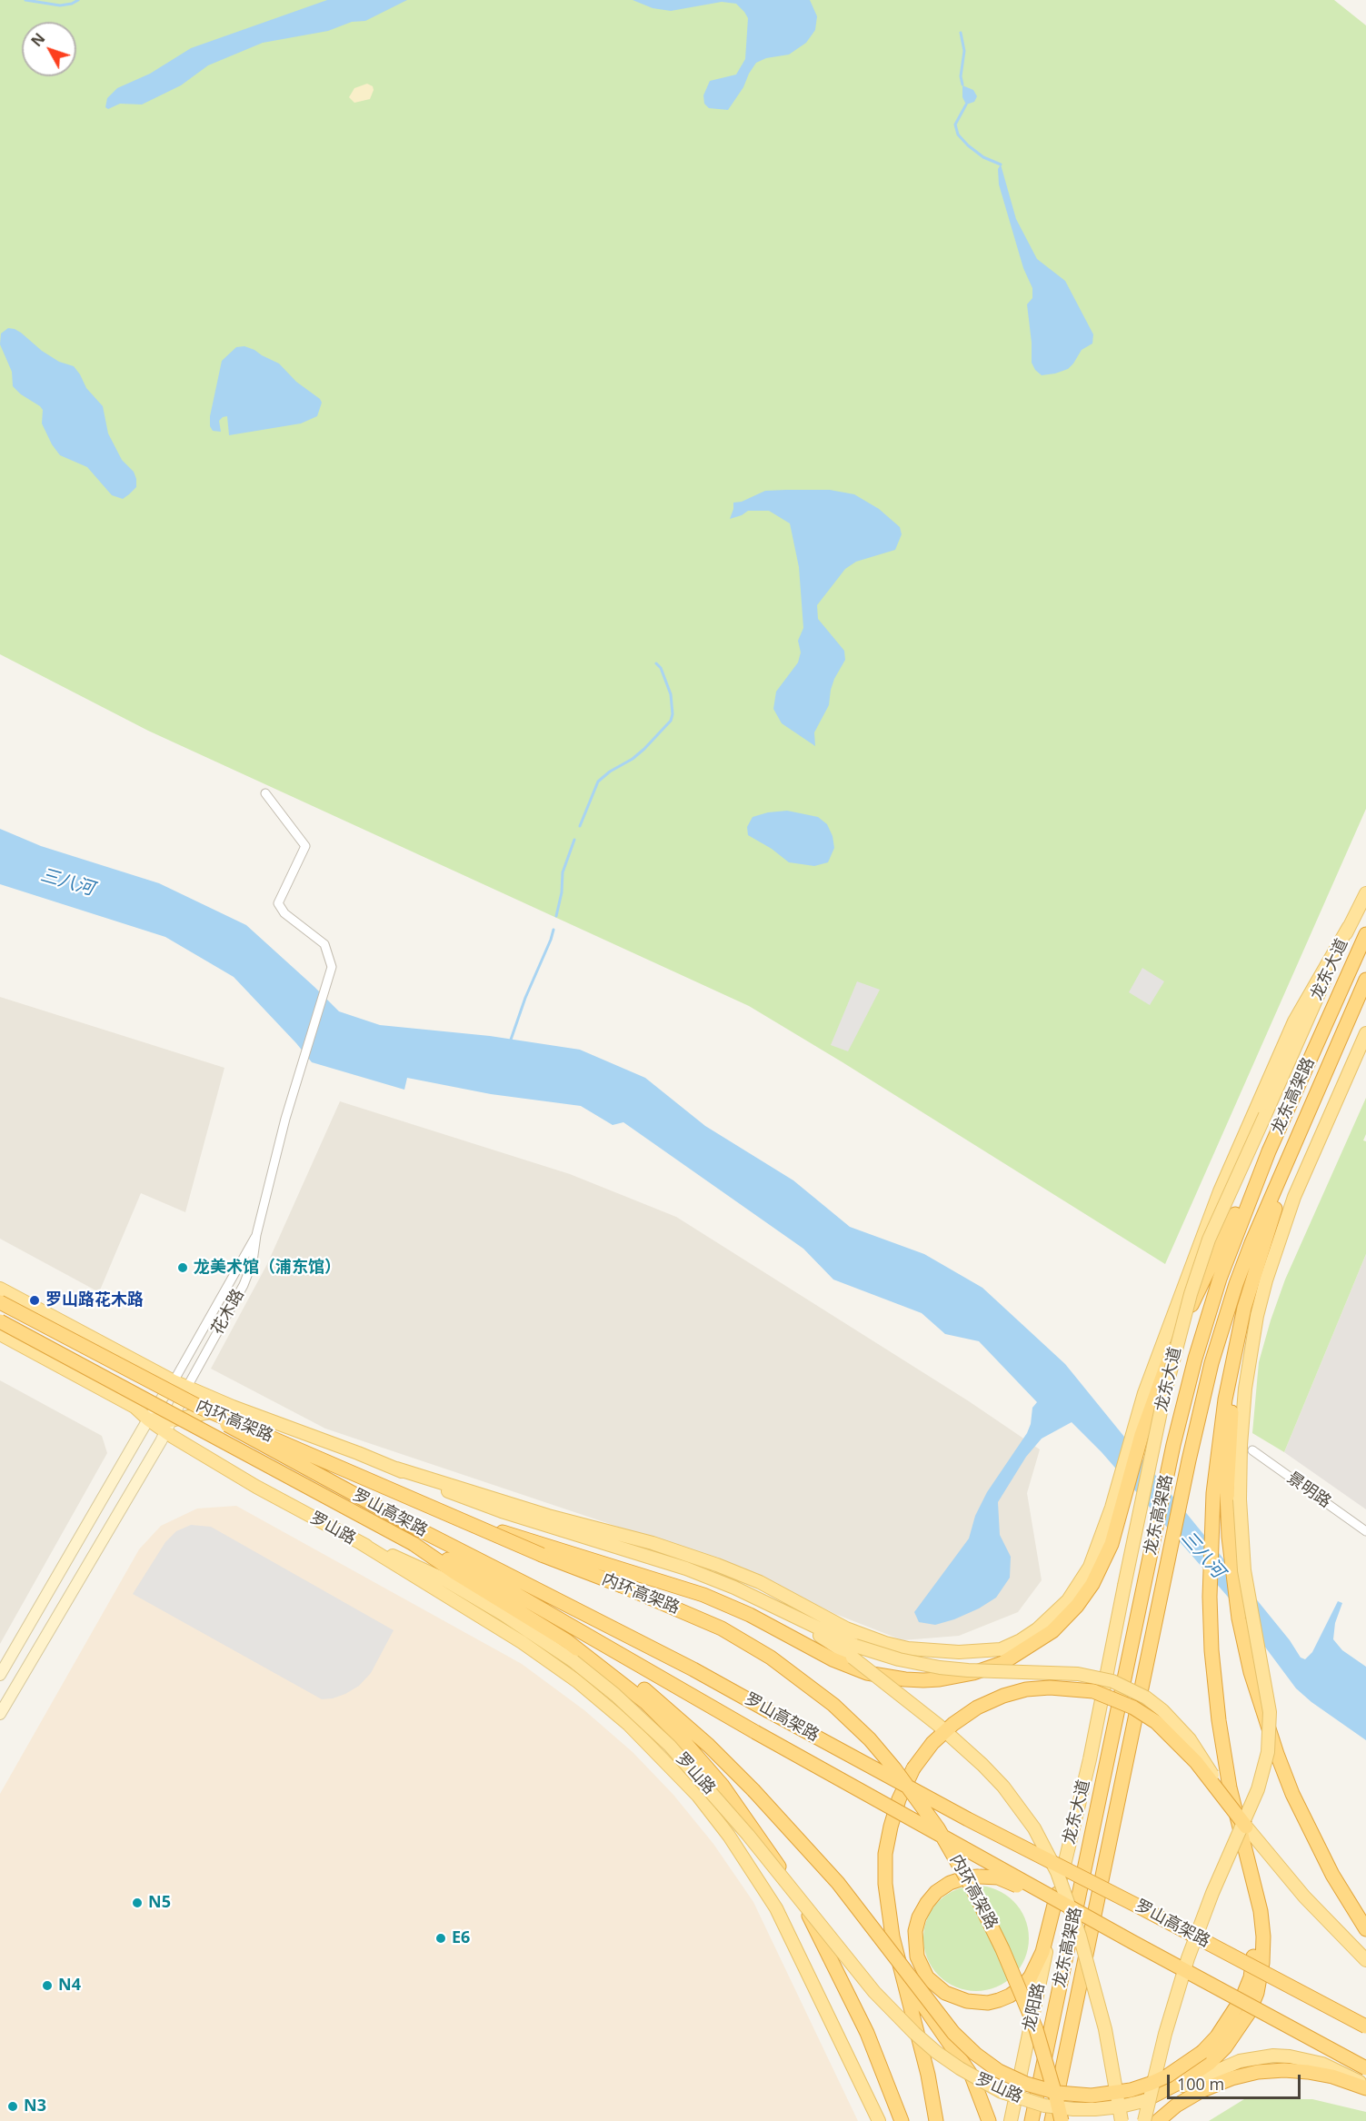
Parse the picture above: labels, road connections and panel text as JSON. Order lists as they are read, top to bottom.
{
  "streets": {
    "highway": ["龙东高架路", "内环高架路", "罗山高架路"],
    "main road": [
      "龙东大道",
      "花木路",
      "罗山路",
      "龙阳路"
    ],
    "street": ["景明路"]
  },
  "crossings": [
    ["龙东大道", "龙阳路"],
    ["花木路", "罗山路"],
    ["内环高架路", "罗山高架路"]
  ],
  "water": ["三八河"],
  "places": [
    "龙美术馆（浦东馆）",
    "罗山路花木路",
    "N5",
    "E6",
    "N4",
    "N3"
  ],
  "scale_bar": "100 m",
  "north": "top left"
}
